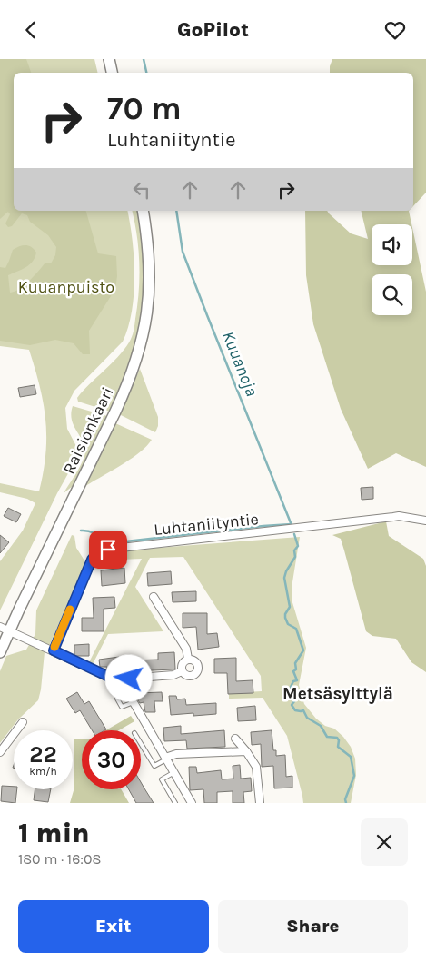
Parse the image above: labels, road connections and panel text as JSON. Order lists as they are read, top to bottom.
{
  "streets": {
    "main road": ["Raisionkaari"],
    "street": ["Luhtaniityntie"]
  },
  "districts": ["Metsäsylttylä"],
  "water": ["Kuuanoja"],
  "parks": ["Kuuanpuisto"],
  "page": {
    "header": "GoPilot",
    "turn": ["70 m", "Luhtaniityntie"],
    "speed": "22 km/h",
    "limit": "30",
    "heading": ["1 min", "180 m · 16:08"],
    "buttons": ["Exit", "Share"]
  }
}
